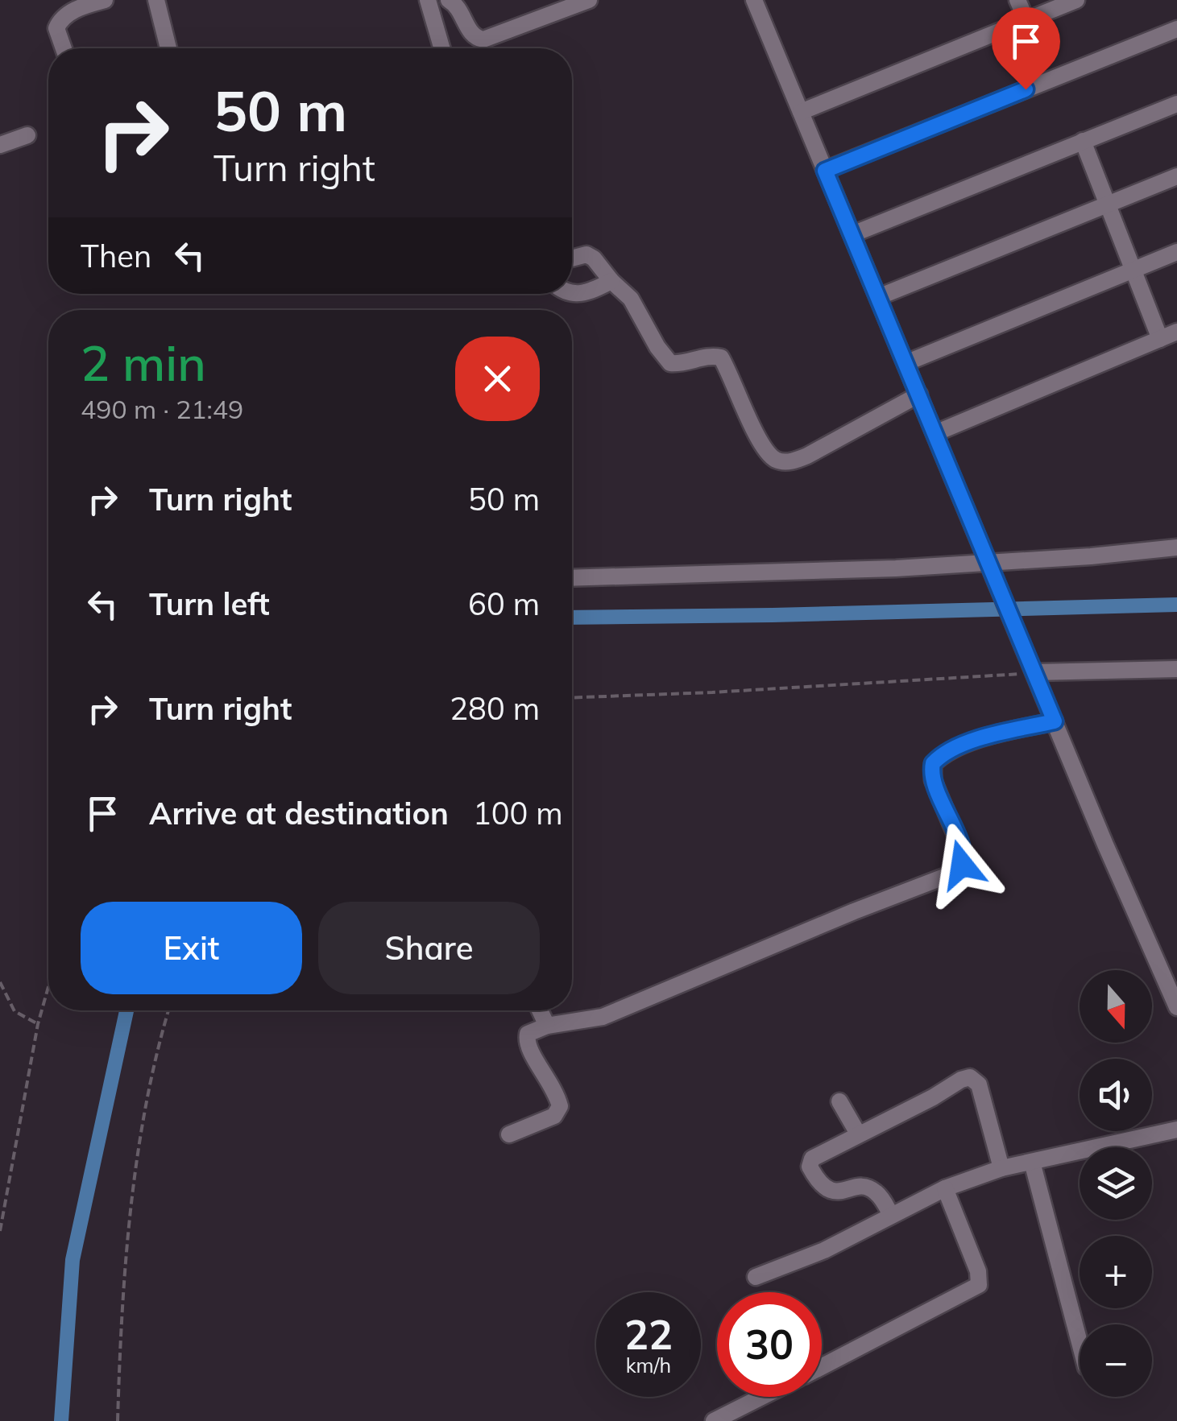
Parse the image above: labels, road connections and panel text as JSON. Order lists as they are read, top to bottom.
{
  "north": "bottom",
  "page": {
    "turn": ["50 m", "Turn right"],
    "then": "Then",
    "heading": ["2 min", "490 m · 21:49"],
    "list": [
      {
        "name": "Turn right",
        "value": "50 m"
      },
      {
        "name": "Turn left",
        "value": "60 m"
      },
      {
        "name": "Turn right",
        "value": "280 m"
      },
      {
        "name": "Arrive at destination",
        "value": "100 m"
      }
    ],
    "buttons": ["Exit", "Share"],
    "map_buttons": ["+", "−"],
    "speed": "22 km/h",
    "limit": "30"
  }
}
